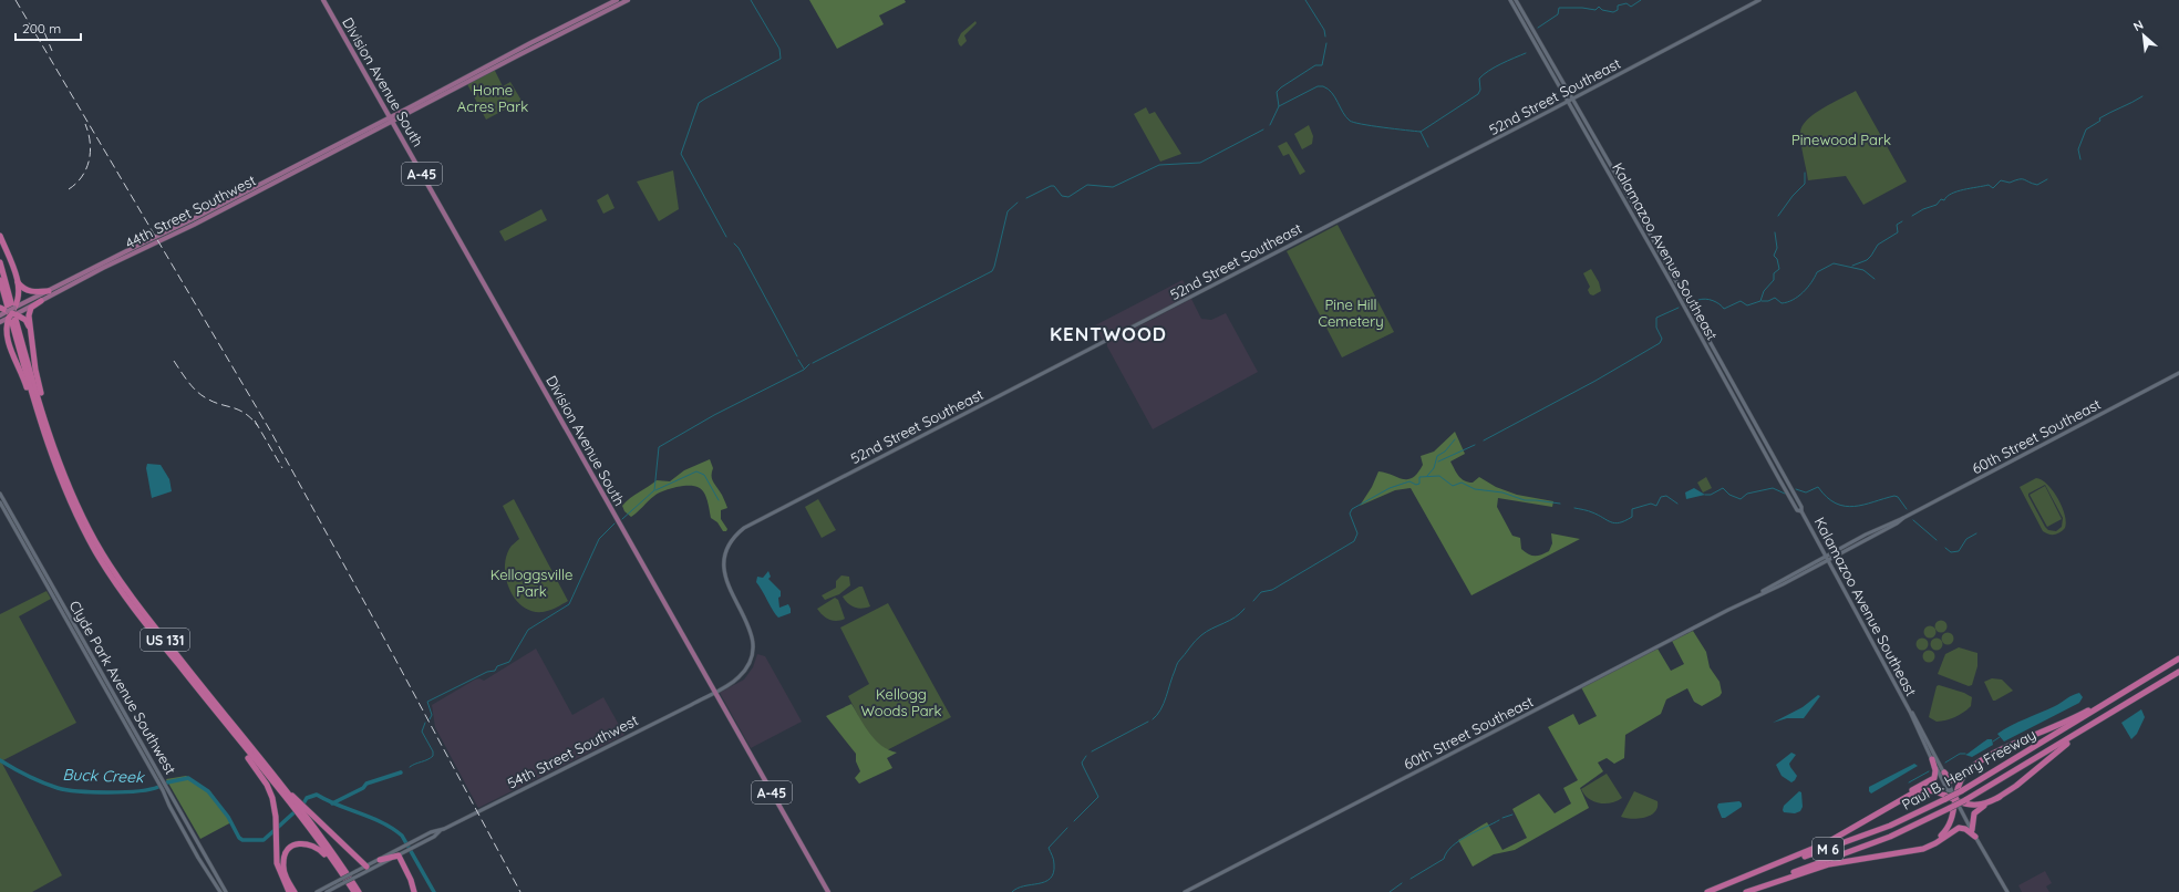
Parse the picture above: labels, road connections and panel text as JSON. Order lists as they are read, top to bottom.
{
  "streets": {
    "highway": ["US 131", "Paul B. Henry Freeway", "M 6"],
    "main road": [
      "Division Avenue South",
      "52nd Street Southeast",
      "A-45",
      "44th Street Southwest",
      "Kalamazoo Avenue Southeast",
      "60th Street Southeast",
      "Clyde Park Avenue Southwest",
      "54th Street Southwest"
    ]
  },
  "crossings": [
    ["Division Avenue South", "44th Street Southwest"],
    ["Division Avenue South", "54th Street Southwest"],
    ["52nd Street Southeast", "Kalamazoo Avenue Southeast"],
    ["52nd Street Southeast", "54th Street Southwest"],
    ["Kalamazoo Avenue Southeast", "60th Street Southeast"]
  ],
  "districts": ["KENTWOOD"],
  "water": ["Buck Creek"],
  "parks": [
    "Home Acres Park",
    "Pinewood Park",
    "Pine Hill Cemetery",
    "Kelloggsville Park",
    "Kellogg Woods Park"
  ],
  "scale_bar": "200 m",
  "north": "top left"
}
